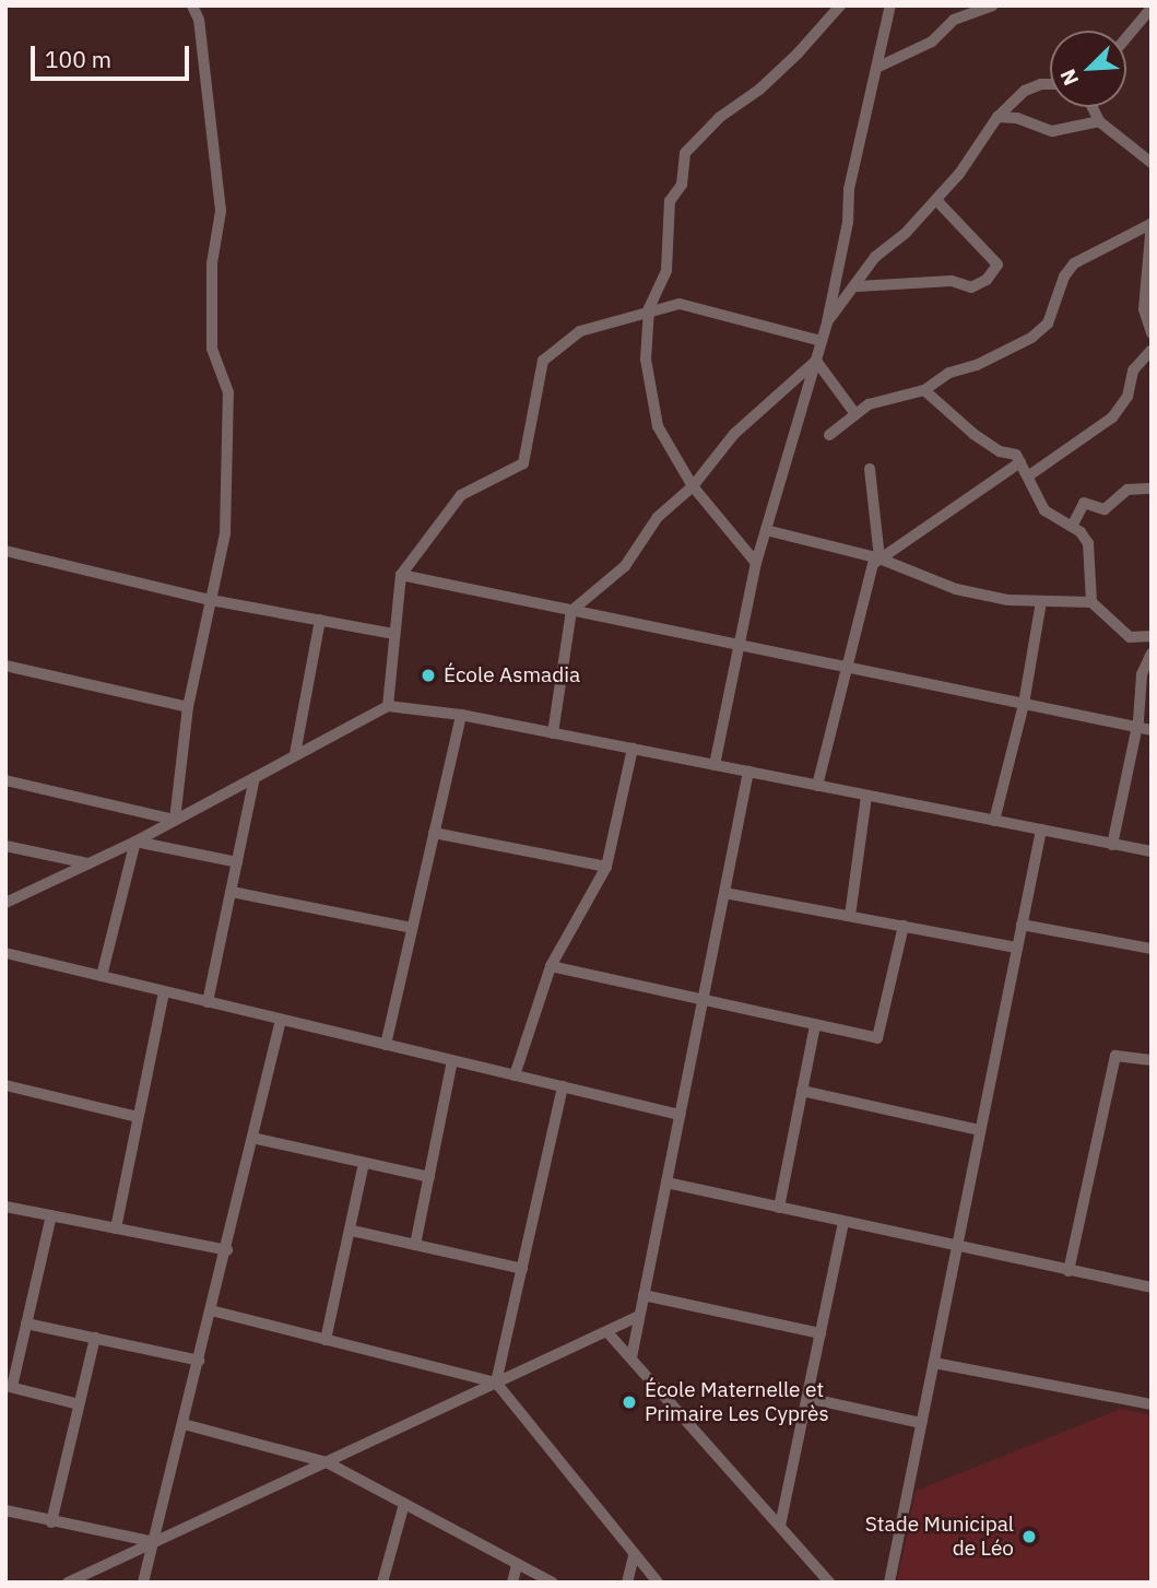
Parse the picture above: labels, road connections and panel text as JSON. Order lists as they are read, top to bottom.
{
  "places": ["École Asmadia", "École Maternelle et Primaire Les Cyprès", "Stade Municipal de Léo"],
  "scale_bar": "100 m",
  "north": "bottom left"
}
